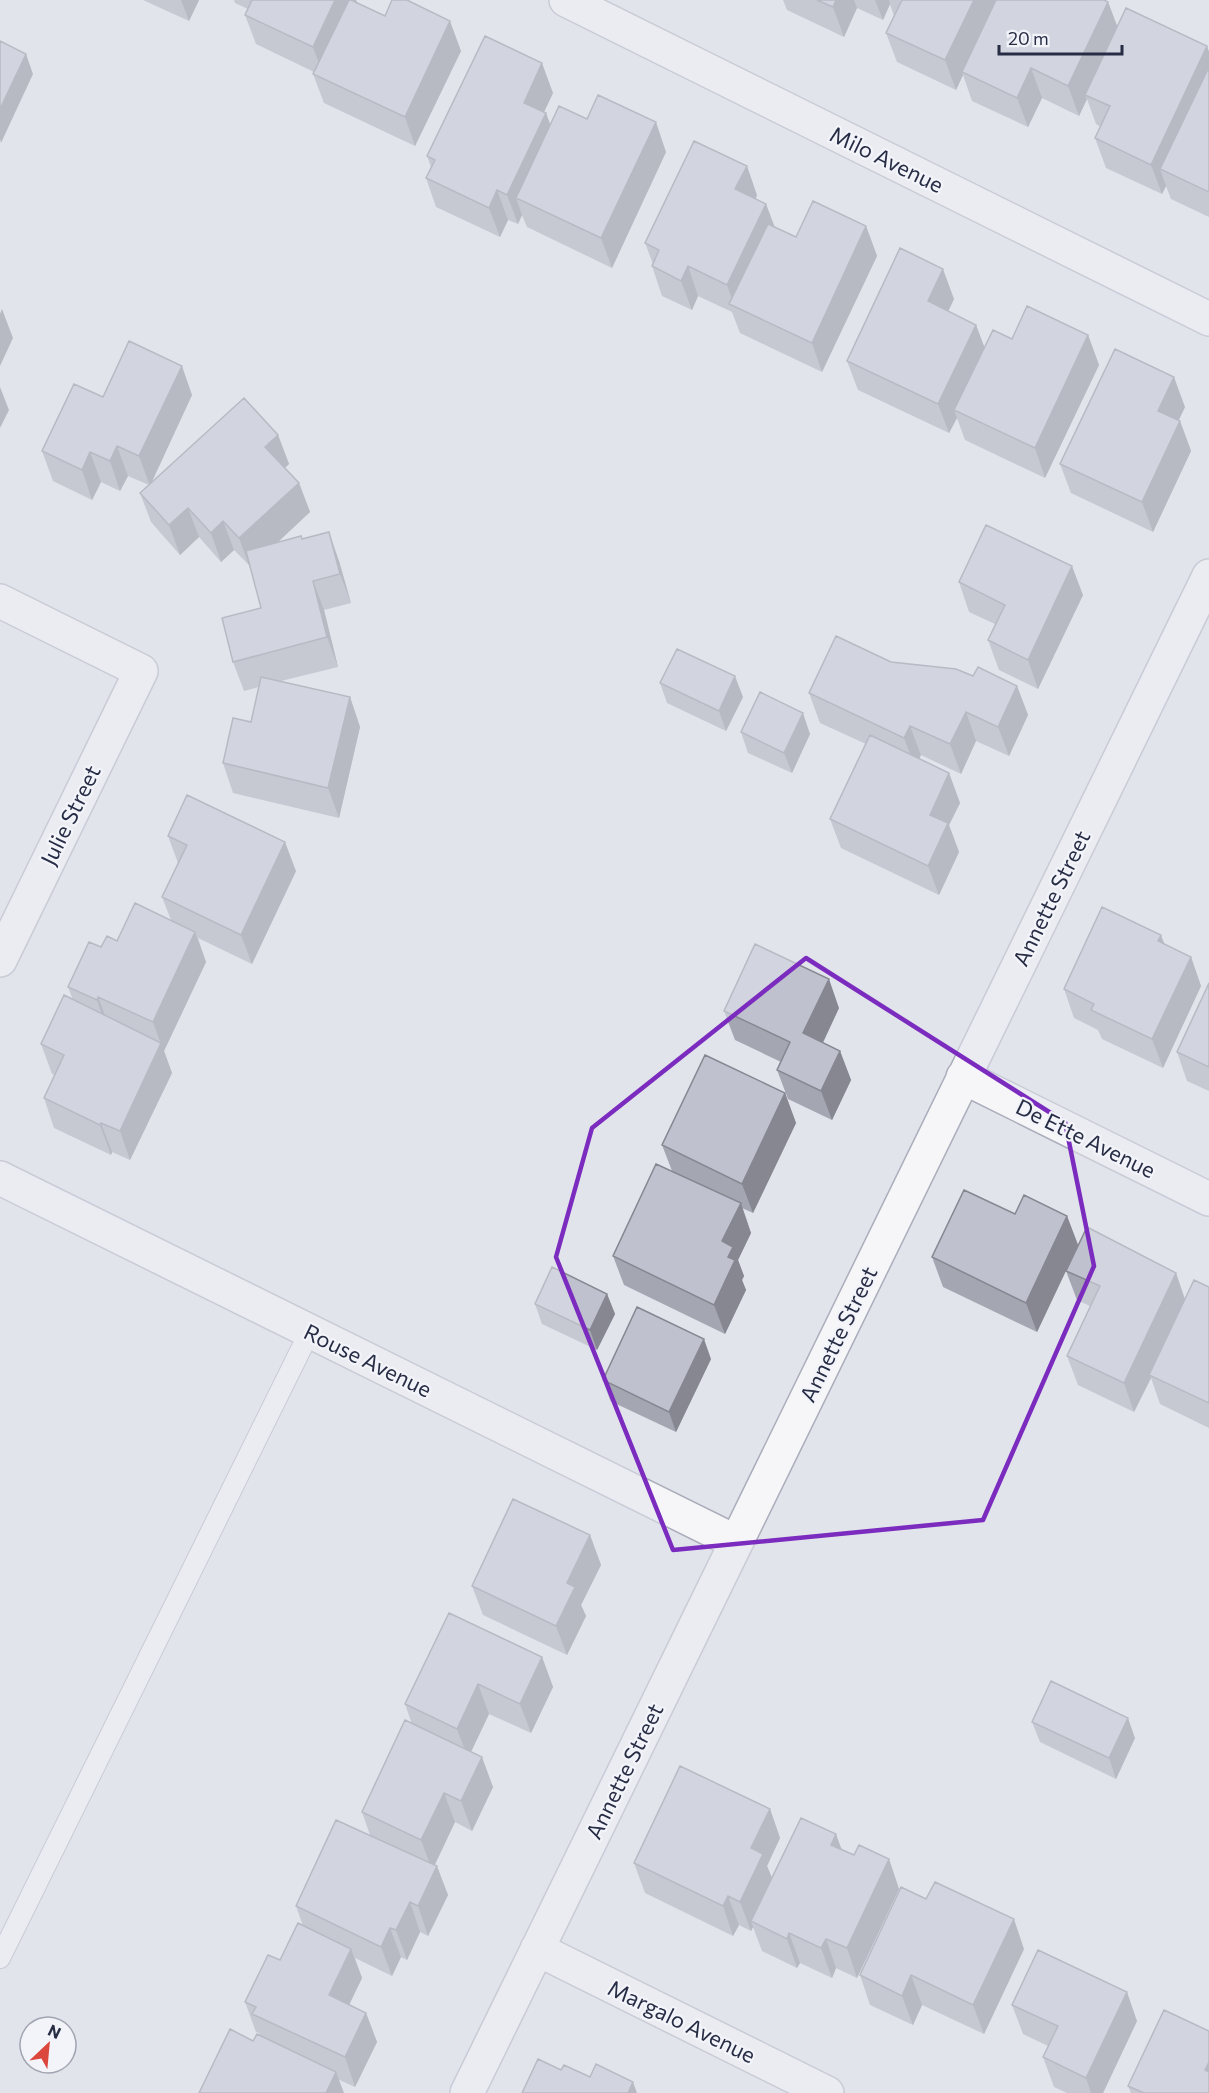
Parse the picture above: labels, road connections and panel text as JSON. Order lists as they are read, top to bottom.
{
  "streets": {
    "street": [
      "Milo Avenue",
      "Julie Street",
      "Annette Street",
      "De Ette Avenue",
      "Rouse Avenue",
      "Margalo Avenue"
    ]
  },
  "crossings": [
    ["Annette Street", "De Ette Avenue"],
    ["Annette Street", "Rouse Avenue"],
    ["Annette Street", "Margalo Avenue"]
  ],
  "scale_bar": "20 m",
  "north": "top right"
}
